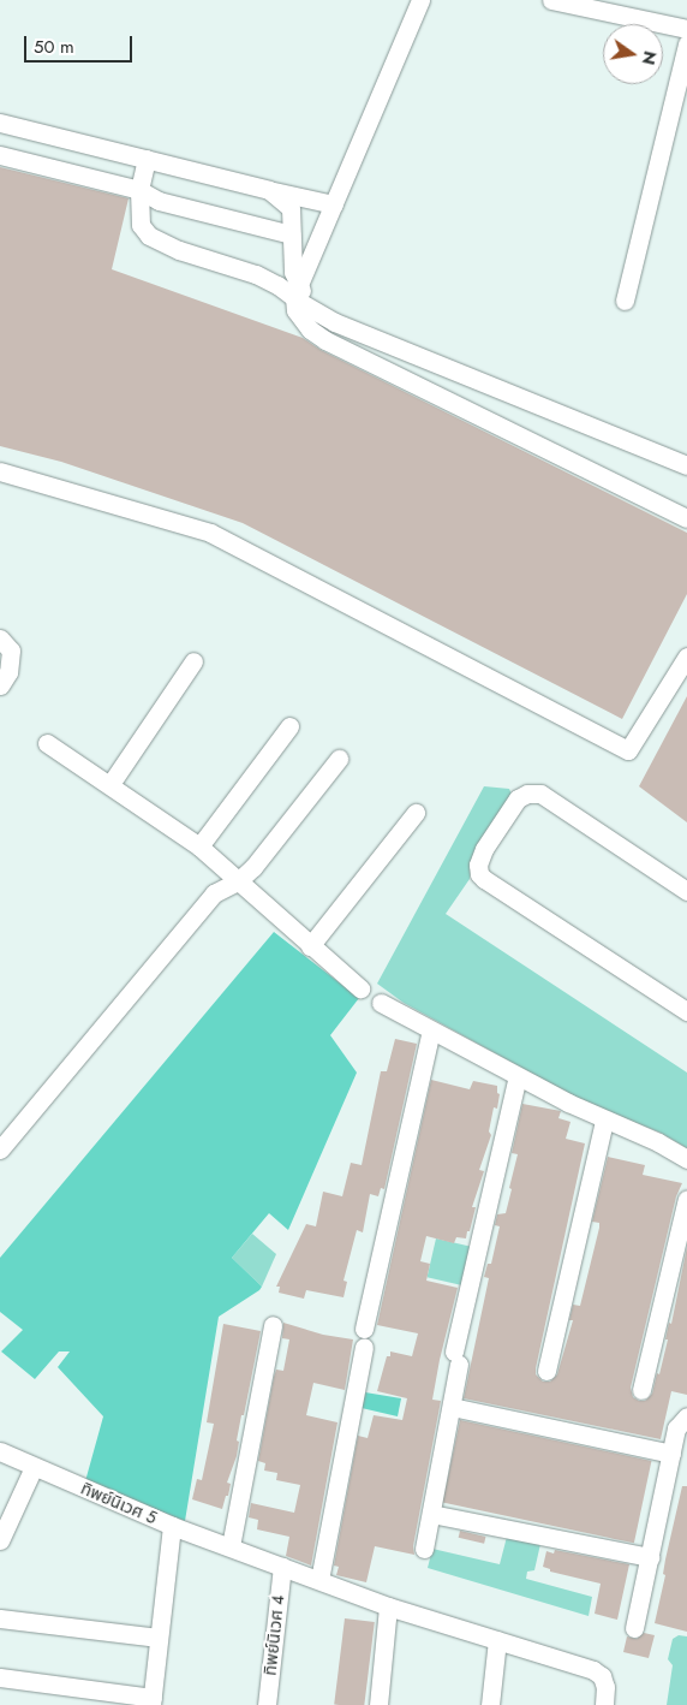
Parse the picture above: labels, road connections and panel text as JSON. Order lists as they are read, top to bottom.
{
  "streets": {
    "street": ["ทิพย์นิเวศ 5", "ทิพย์นิเวศ 4"]
  },
  "scale_bar": "50 m",
  "north": "right"
}
